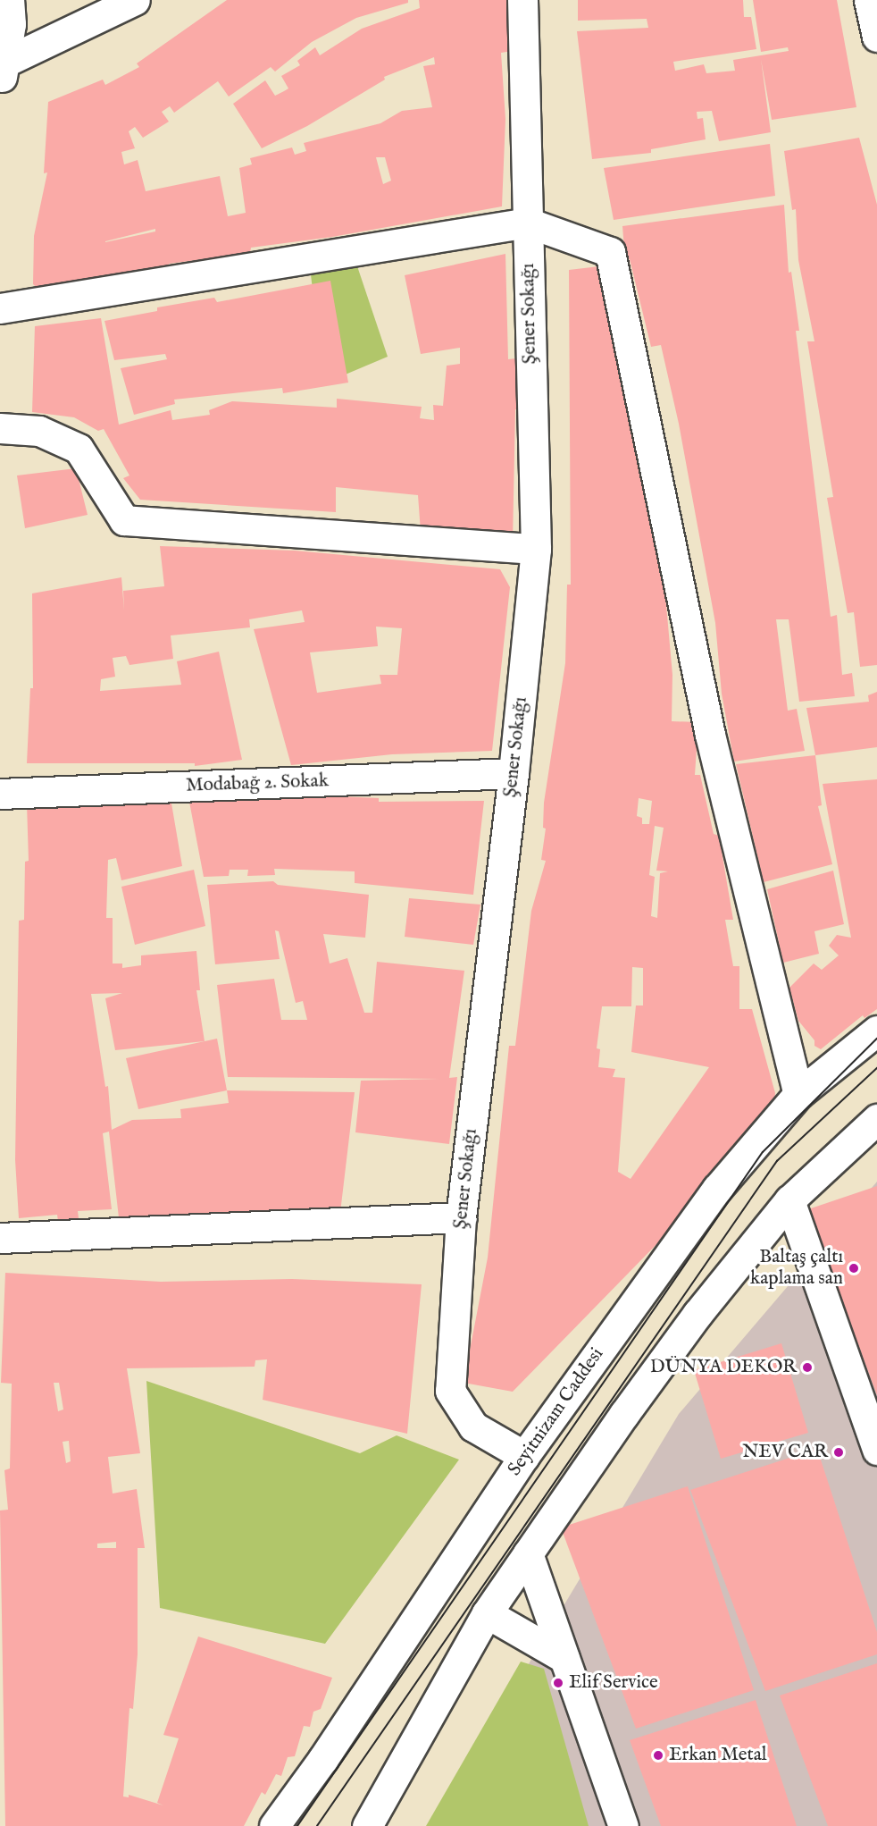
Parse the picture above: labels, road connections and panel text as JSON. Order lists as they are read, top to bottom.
{
  "streets": {
    "street": ["Şener Sokağı", "Modabağ 2. Sokak", "Seyitnizam Caddesi"]
  },
  "crossings": [
    ["Şener Sokağı", "Modabağ 2. Sokak"],
    ["Şener Sokağı", "Seyitnizam Caddesi"]
  ],
  "places": [
    "Baltaş çaltı kaplama san",
    "DÜNYA DEKOR",
    "NEV CAR",
    "Elif Service",
    "Erkan Metal"
  ]
}
